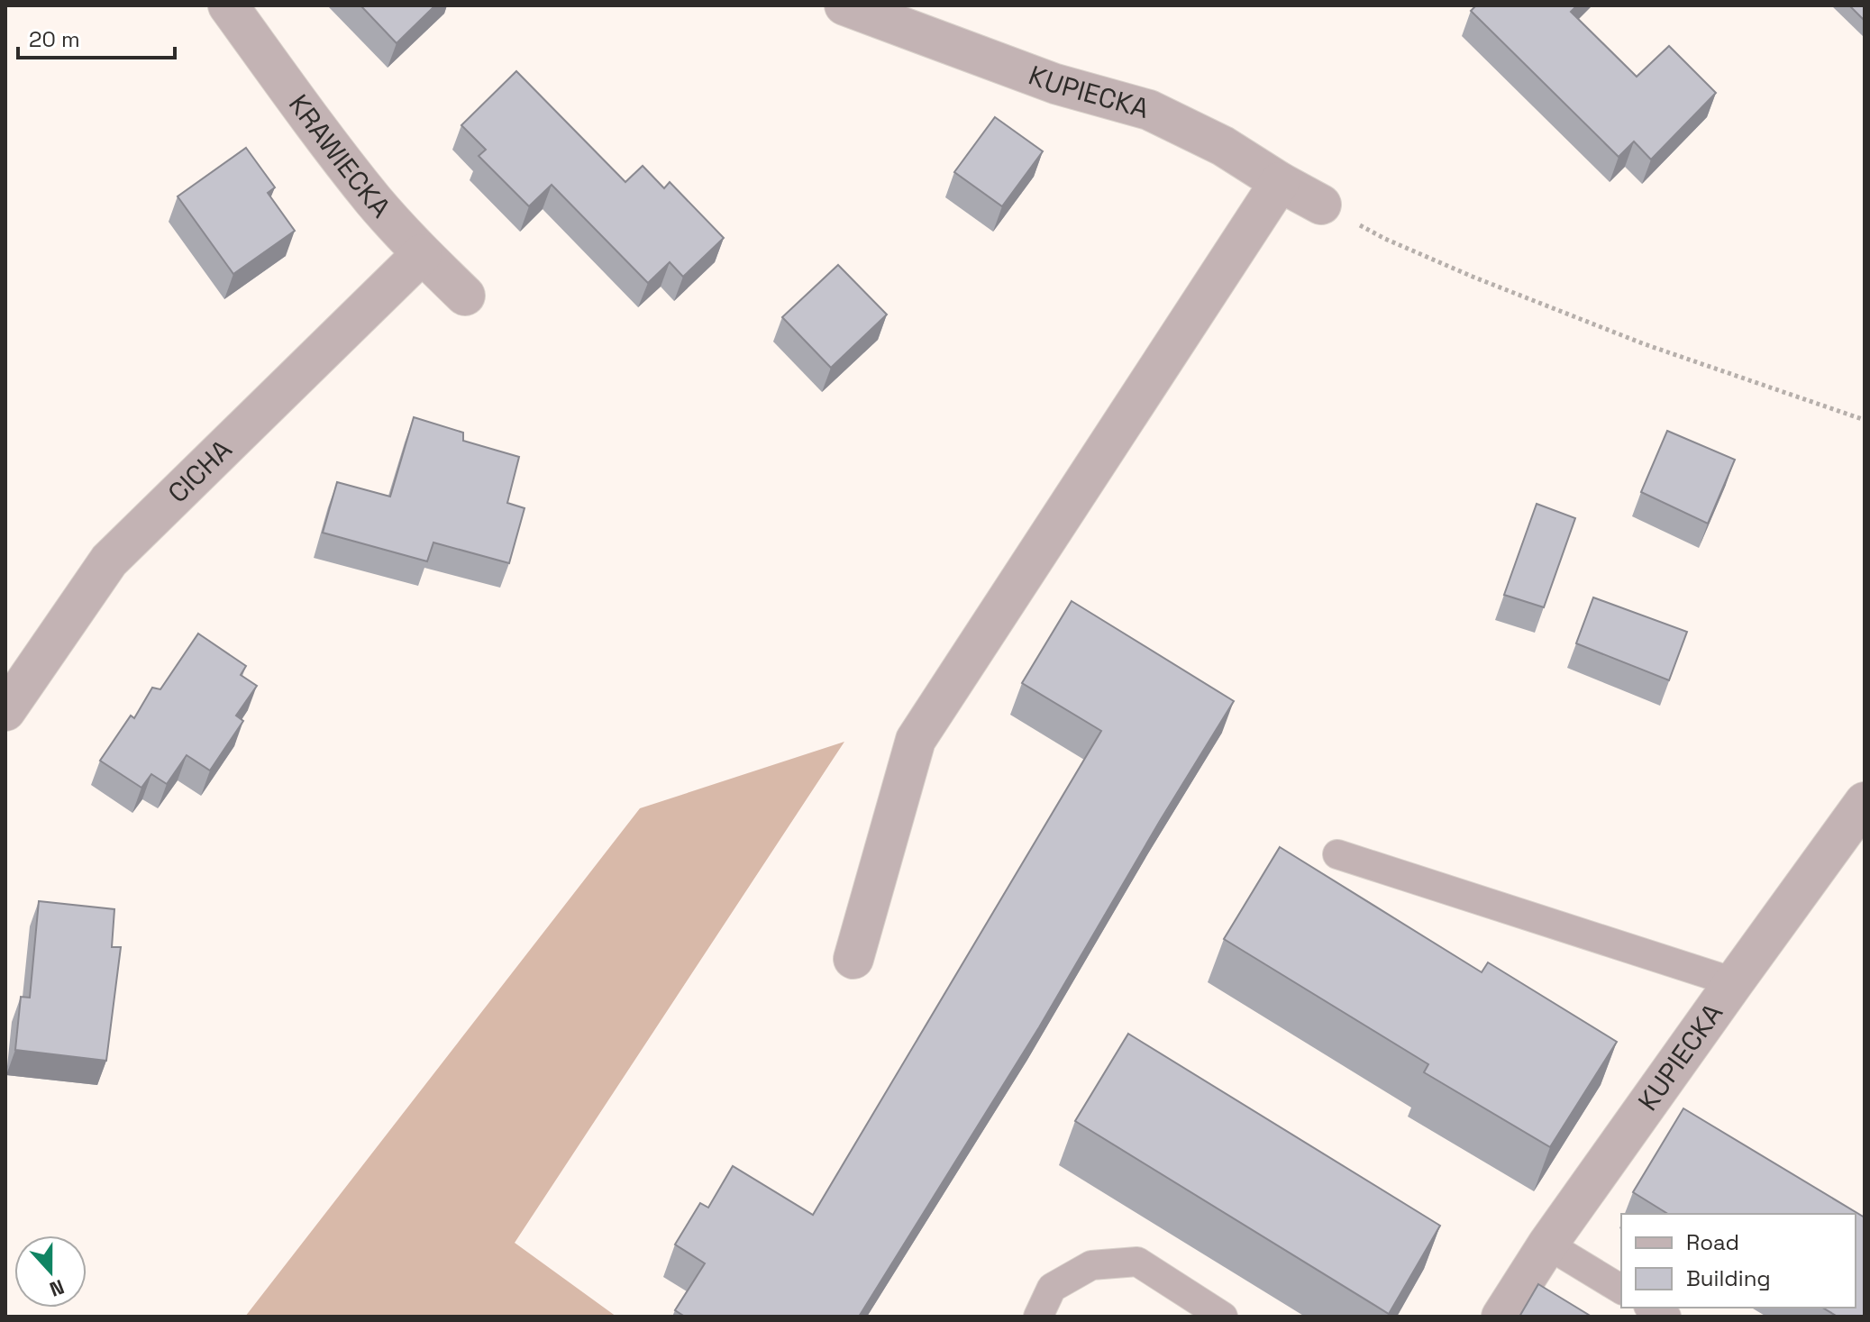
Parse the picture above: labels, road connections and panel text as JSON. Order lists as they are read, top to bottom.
{
  "streets": {
    "street": ["KUPIECKA", "KRAWIECKA", "CICHA"]
  },
  "crossings": [
    ["KRAWIECKA", "CICHA"]
  ],
  "legend": ["Road", "Building"],
  "scale_bar": "20 m",
  "north": "bottom"
}
